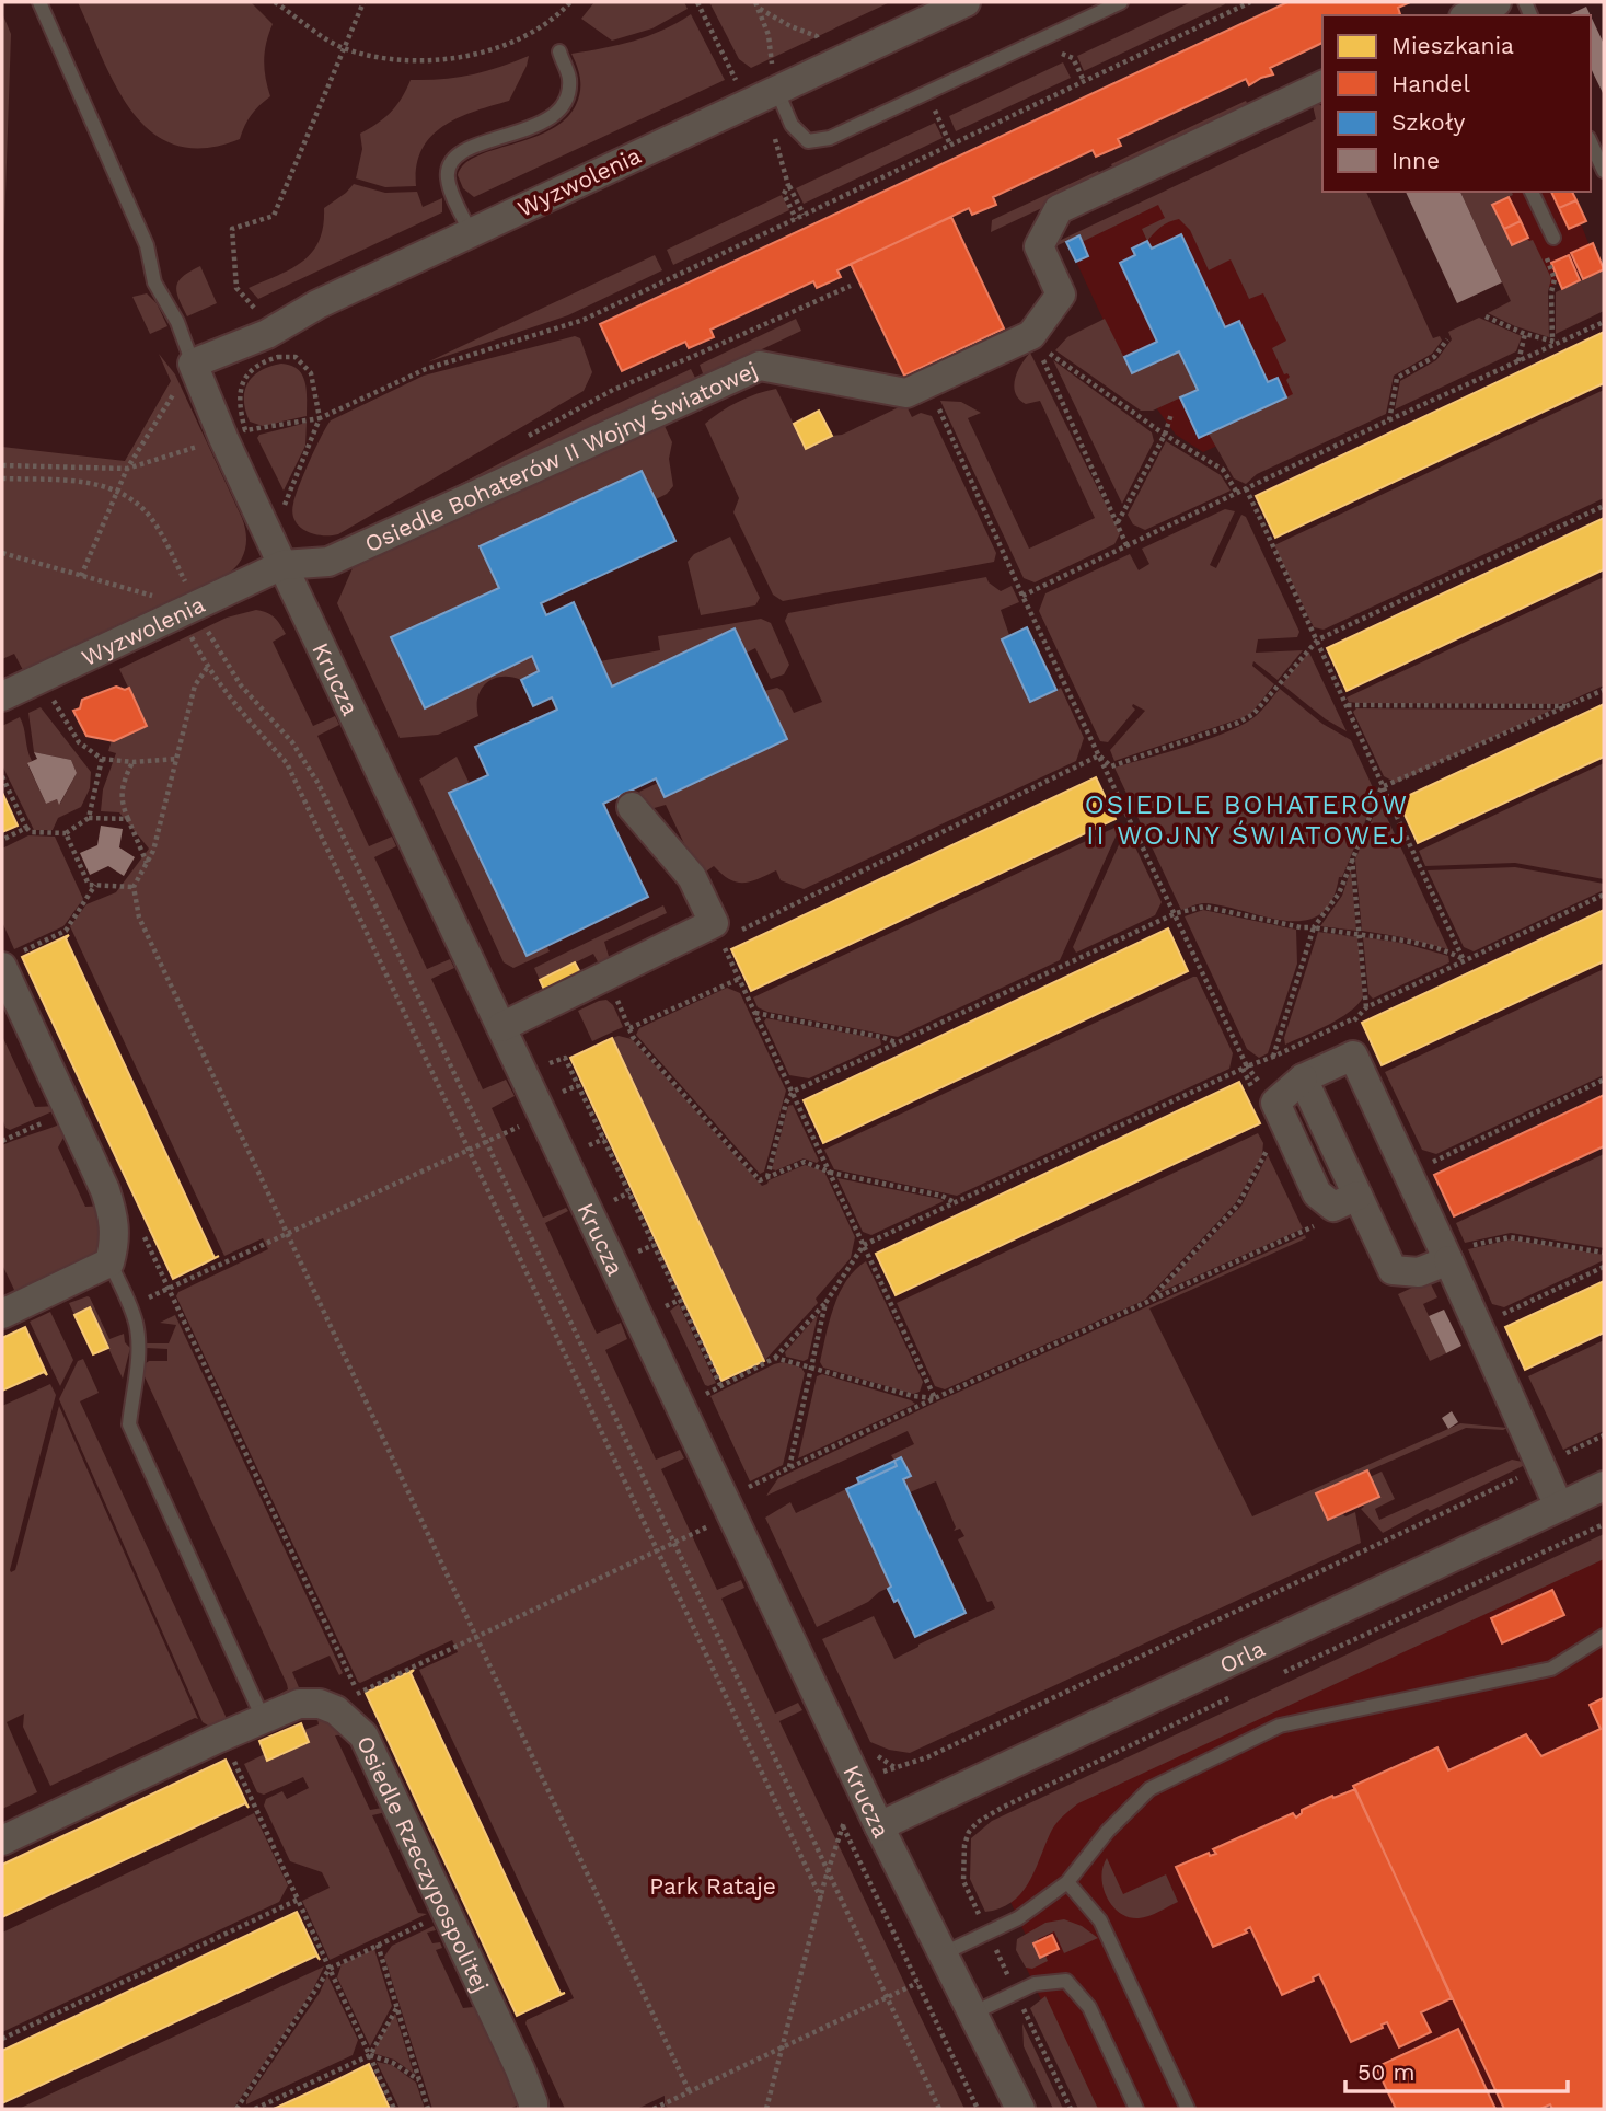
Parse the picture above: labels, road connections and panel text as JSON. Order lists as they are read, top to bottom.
{
  "streets": {
    "street": [
      "Wyzwolenia",
      "Osiedle Bohaterów II Wojny Światowej",
      "Krucza",
      "Orla",
      "Osiedle Rzeczypospolitej"
    ]
  },
  "crossings": [
    ["Wyzwolenia", "Osiedle Bohaterów II Wojny Światowej"],
    ["Wyzwolenia", "Krucza"],
    ["Osiedle Bohaterów II Wojny Światowej", "Krucza"],
    ["Krucza", "Orla"]
  ],
  "districts": ["OSIEDLE BOHATERÓW II WOJNY ŚWIATOWEJ"],
  "parks": ["Park Rataje"],
  "legend": [
    "Mieszkania",
    "Handel",
    "Szkoły",
    "Inne"
  ],
  "scale_bar": "50 m"
}
